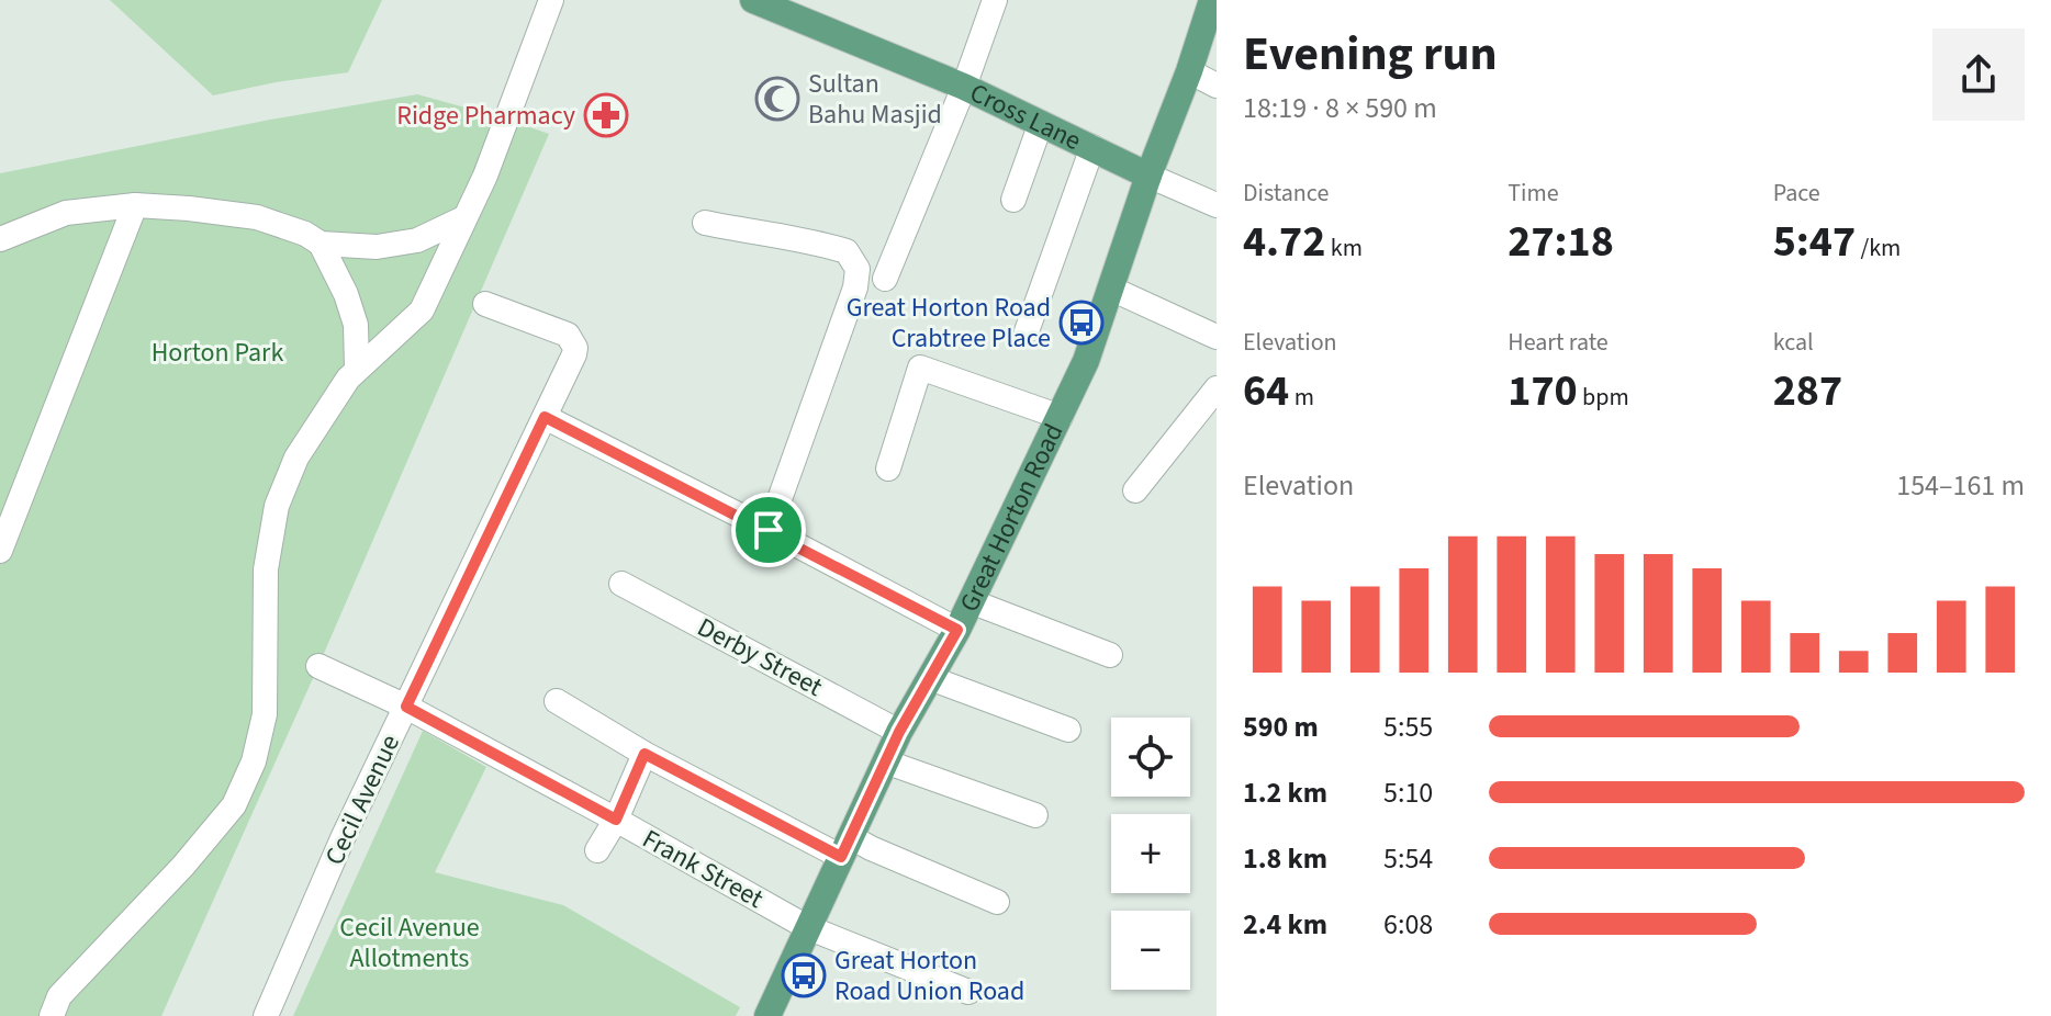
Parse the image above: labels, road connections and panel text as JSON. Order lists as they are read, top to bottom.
{
  "streets": {
    "main road": ["Cross Lane", "Great Horton Road"],
    "street": ["Derby Street", "Cecil Avenue", "Frank Street"]
  },
  "crossings": [
    ["Cross Lane", "Great Horton Road"],
    ["Great Horton Road", "Derby Street"],
    ["Great Horton Road", "Frank Street"],
    ["Cecil Avenue", "Frank Street"]
  ],
  "parks": ["Horton Park", "Cecil Avenue Allotments"],
  "places": {
    "mosque": ["Sultan Bahu Masjid"],
    "pharmacy": ["Ridge Pharmacy"],
    "bus stop": ["Great Horton Road Crabtree Place", "Great Horton Road Union Road"]
  },
  "page": {
    "heading": ["Evening run", "18:19 · 8 × 590 m"],
    "stats": [
      ["Distance", "4.72 km"],
      ["Time", "27:18"],
      ["Pace", "5:47 /km"],
      ["Elevation", "64 m"],
      ["Heart rate", "170 bpm"],
      ["kcal", "287"]
    ],
    "chart": ["Elevation", "154–161 m"],
    "list": [
      {
        "name": "590 m",
        "note": "5:55"
      },
      {
        "name": "1.2 km",
        "note": "5:10"
      },
      {
        "name": "1.8 km",
        "note": "5:54"
      },
      {
        "name": "2.4 km",
        "note": "6:08"
      }
    ],
    "map_buttons": ["+", "−"]
  }
}
